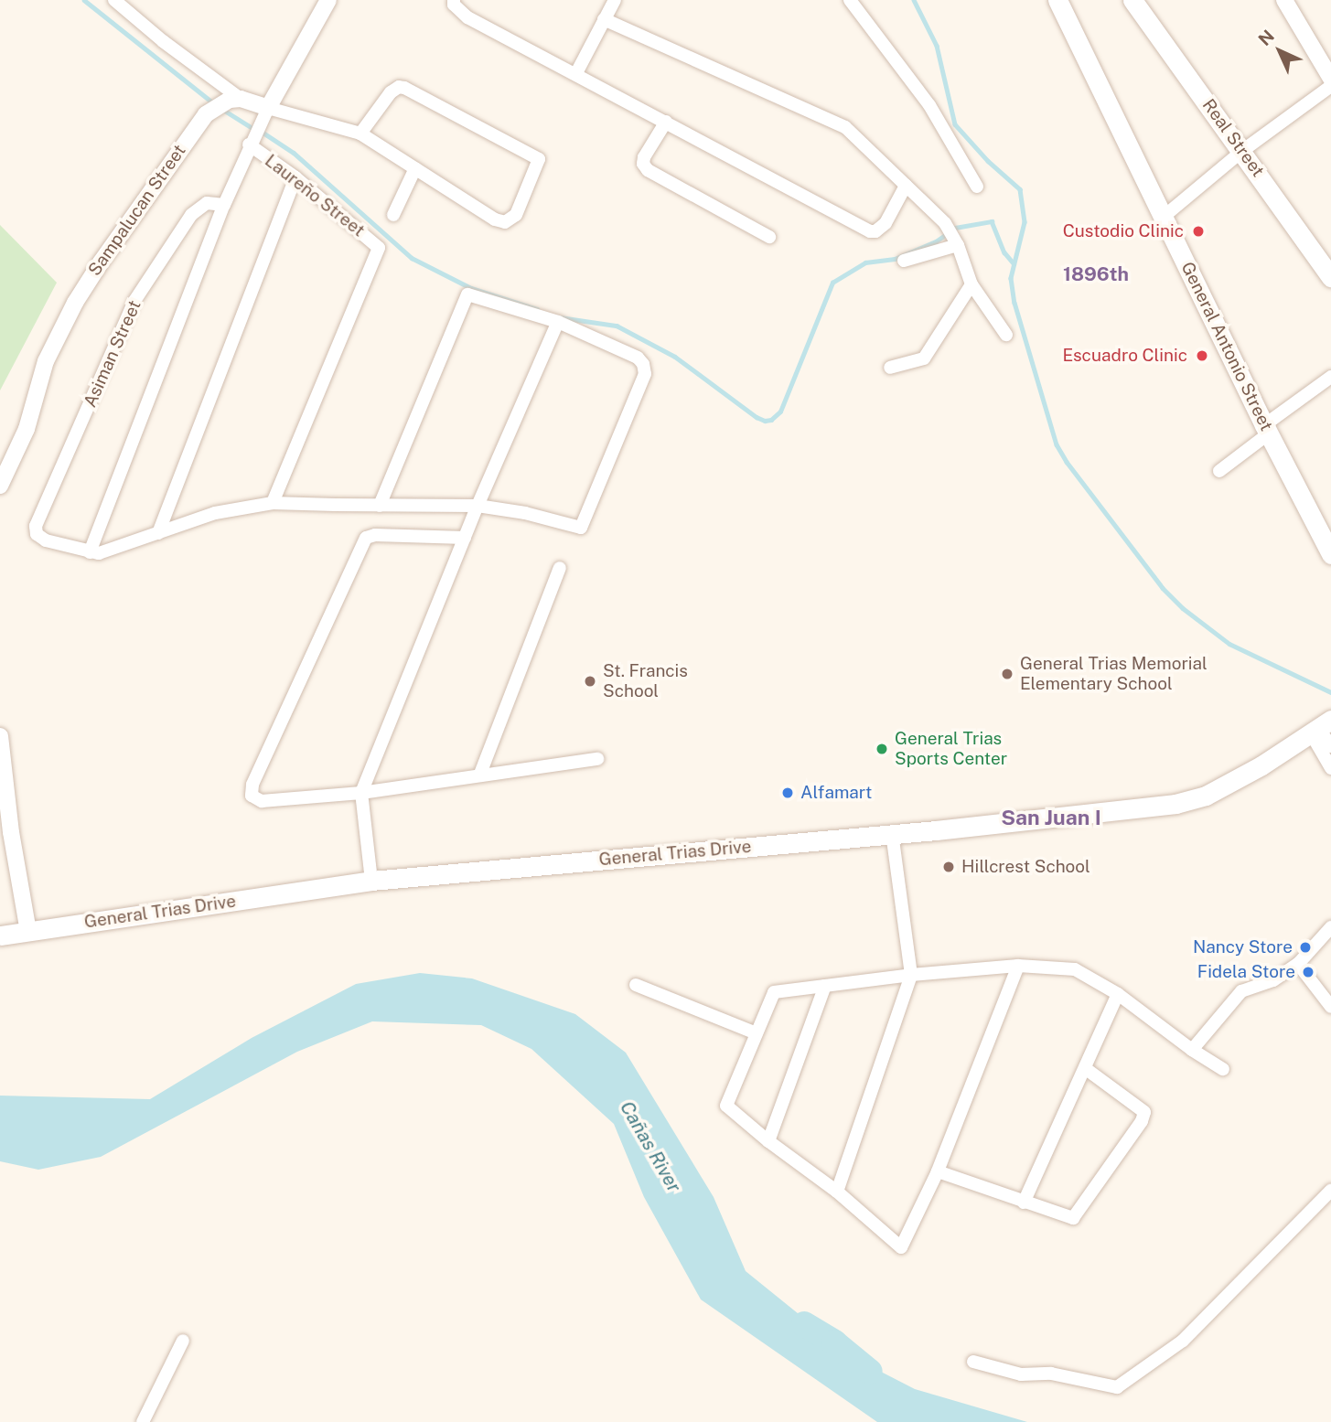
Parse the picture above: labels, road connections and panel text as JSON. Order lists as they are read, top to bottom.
{
  "streets": {
    "main road": ["Real Street", "General Antonio Street", "General Trias Drive"],
    "street": ["Laureño Street", "Sampalucan Street", "Asiman Street"]
  },
  "districts": ["1896th", "San Juan I"],
  "water": ["Cañas River"],
  "places": [
    "Custodio Clinic",
    "Escuadro Clinic",
    "General Trias Memorial Elementary School",
    "St. Francis School",
    "General Trias Sports Center",
    "Alfamart",
    "Hillcrest School",
    "Nancy Store",
    "Fidela Store"
  ],
  "north": "top left"
}
